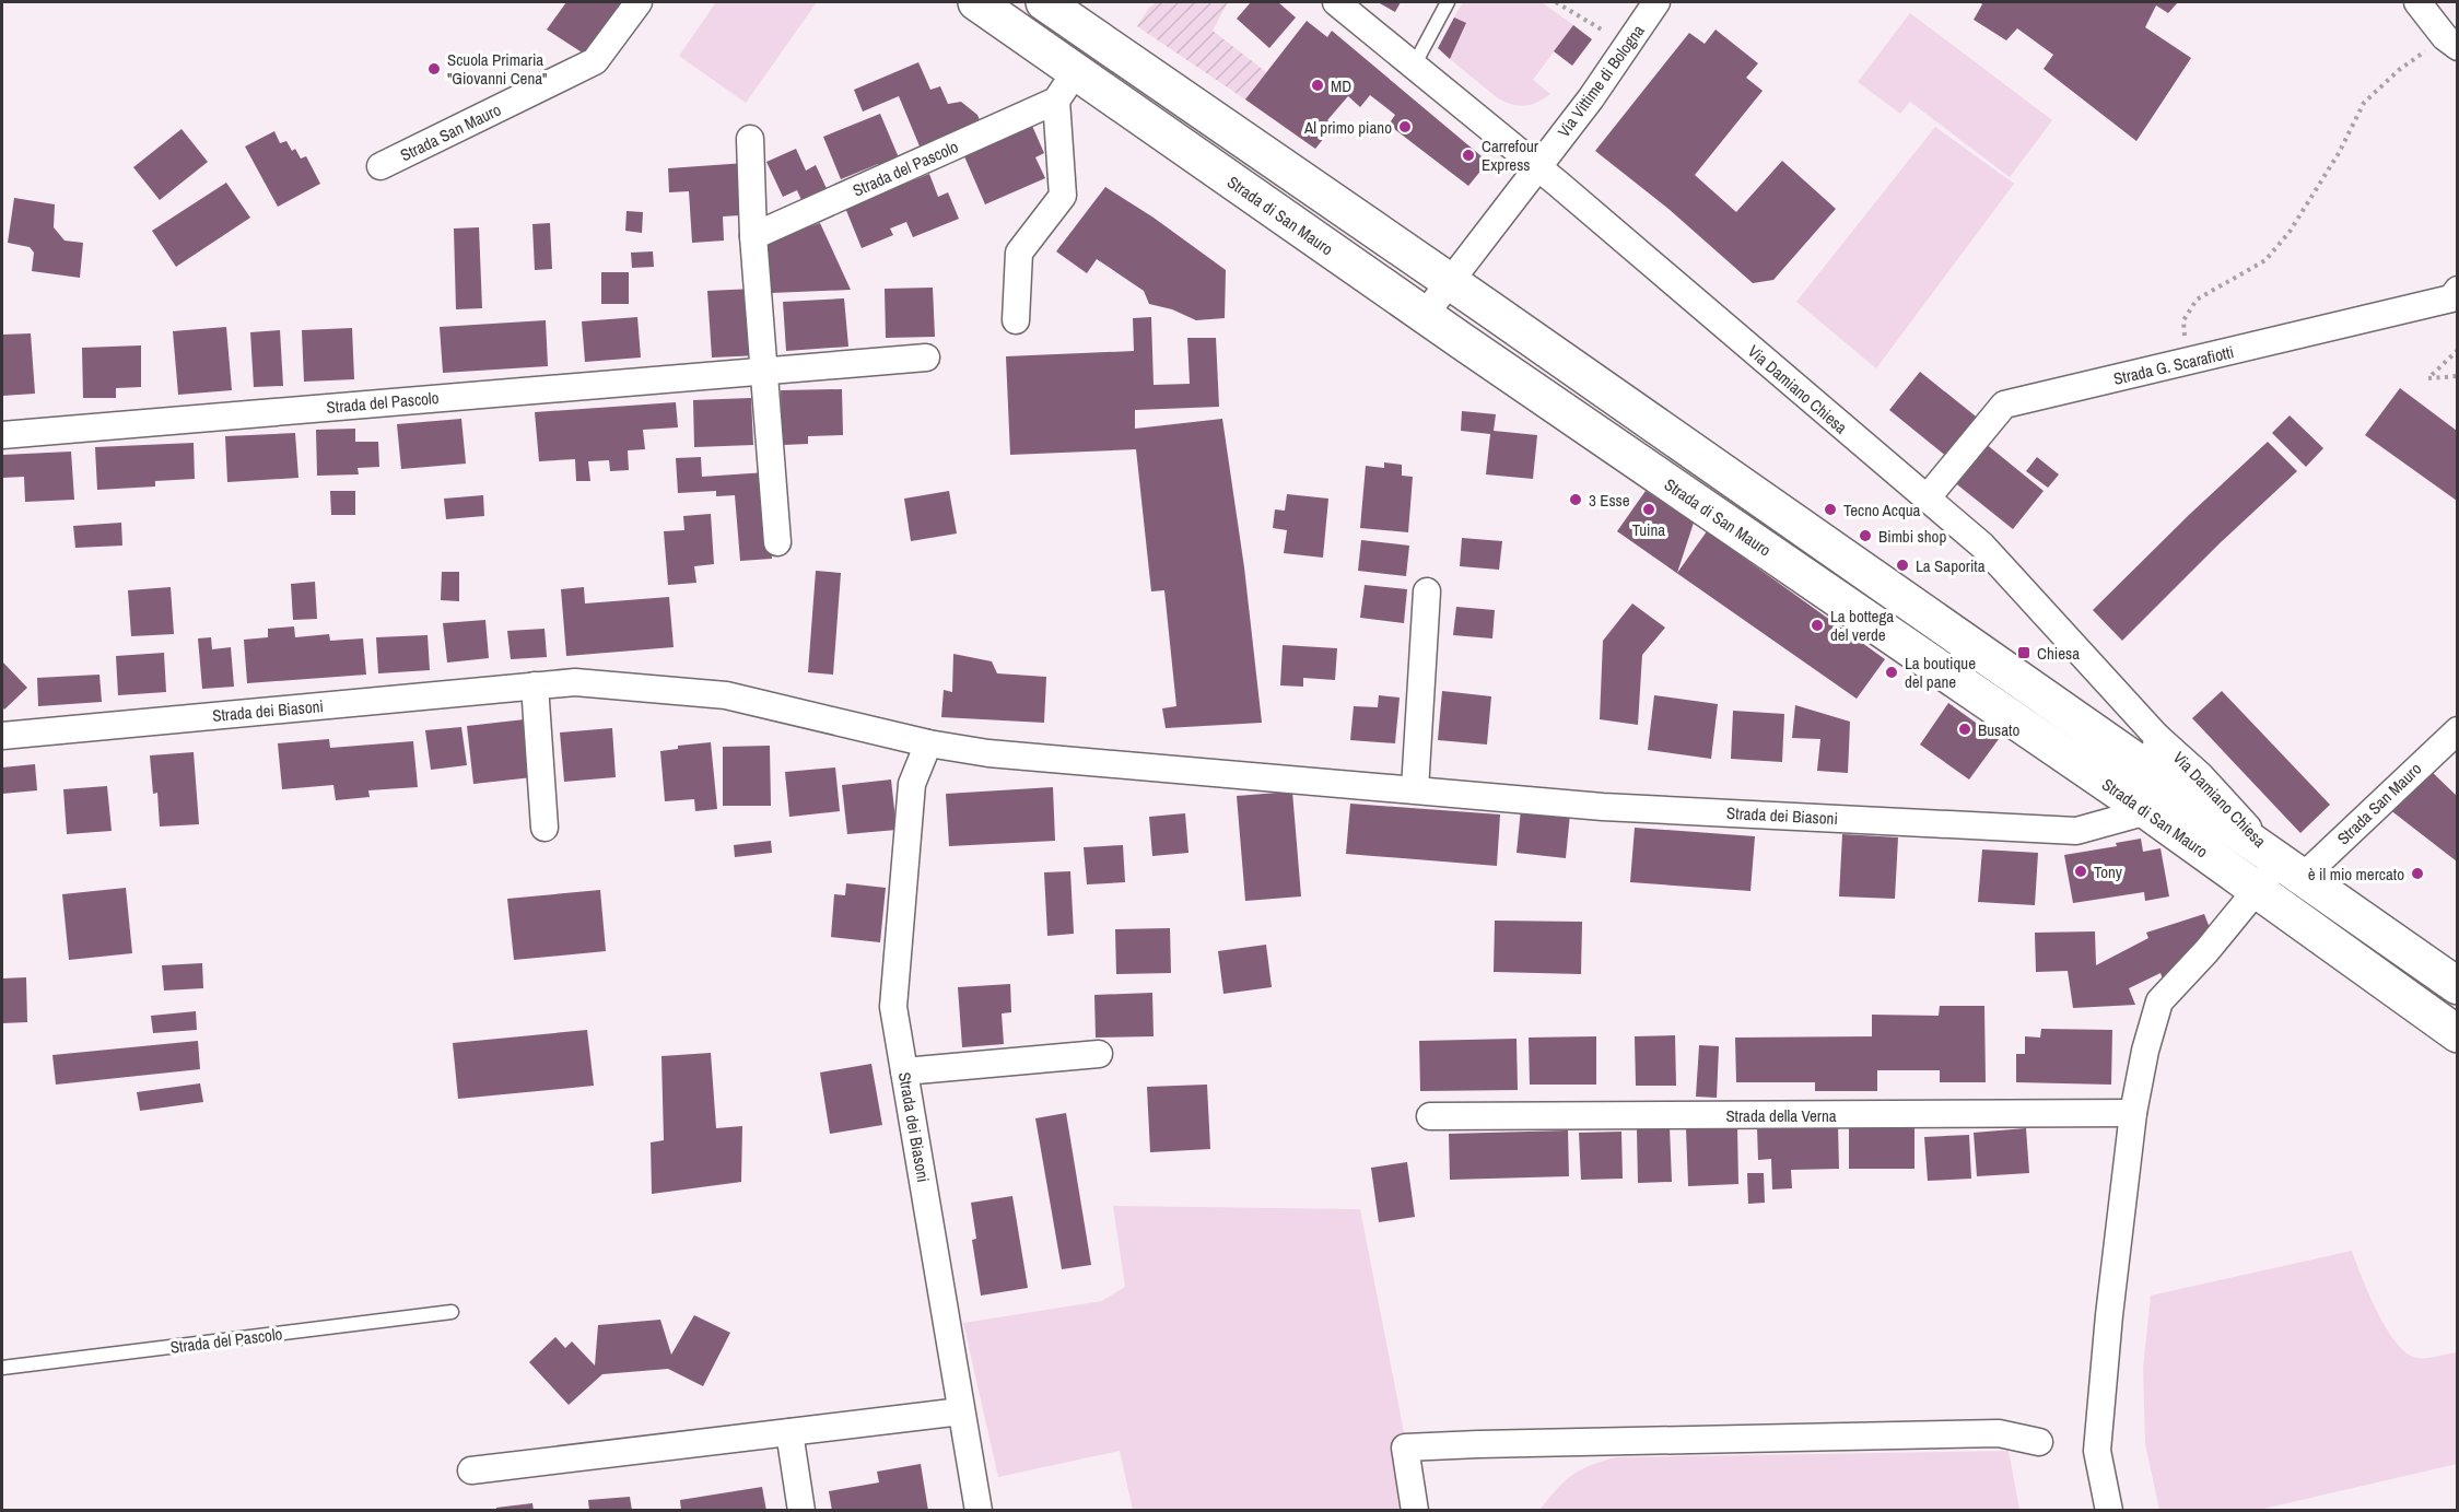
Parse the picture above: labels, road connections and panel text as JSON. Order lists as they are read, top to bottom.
{
  "streets": {
    "main road": ["Strada di San Mauro"],
    "street": [
      "Via Vittime di Bologna",
      "Strada San Mauro",
      "Strada del Pascolo",
      "Strada G. Scarafiotti",
      "Via Damiano Chiesa",
      "Strada dei Biasoni",
      "Strada della Verna"
    ]
  },
  "crossings": [
    ["Via Vittime di Bologna", "Strada di San Mauro"],
    ["Via Vittime di Bologna", "Via Damiano Chiesa"],
    ["Strada San Mauro", "Strada di San Mauro"],
    ["Strada San Mauro", "Via Damiano Chiesa"],
    ["Strada di San Mauro", "Via Damiano Chiesa"],
    ["Strada di San Mauro", "Strada dei Biasoni"],
    ["Strada G. Scarafiotti", "Via Damiano Chiesa"],
    ["Via Damiano Chiesa", "Strada dei Biasoni"]
  ],
  "places": {
    "other": [
      "Scuola Primaria \"Giovanni Cena\"",
      "MD",
      "Al primo piano",
      "Carrefour Express",
      "3 Esse",
      "Tuina",
      "Tecno Acqua",
      "Bimbi shop",
      "La Saporita",
      "La bottega del verde",
      "La boutique del pane",
      "Busato",
      "Tony",
      "è il mio mercato"
    ],
    "transit": ["Chiesa"]
  }
}
